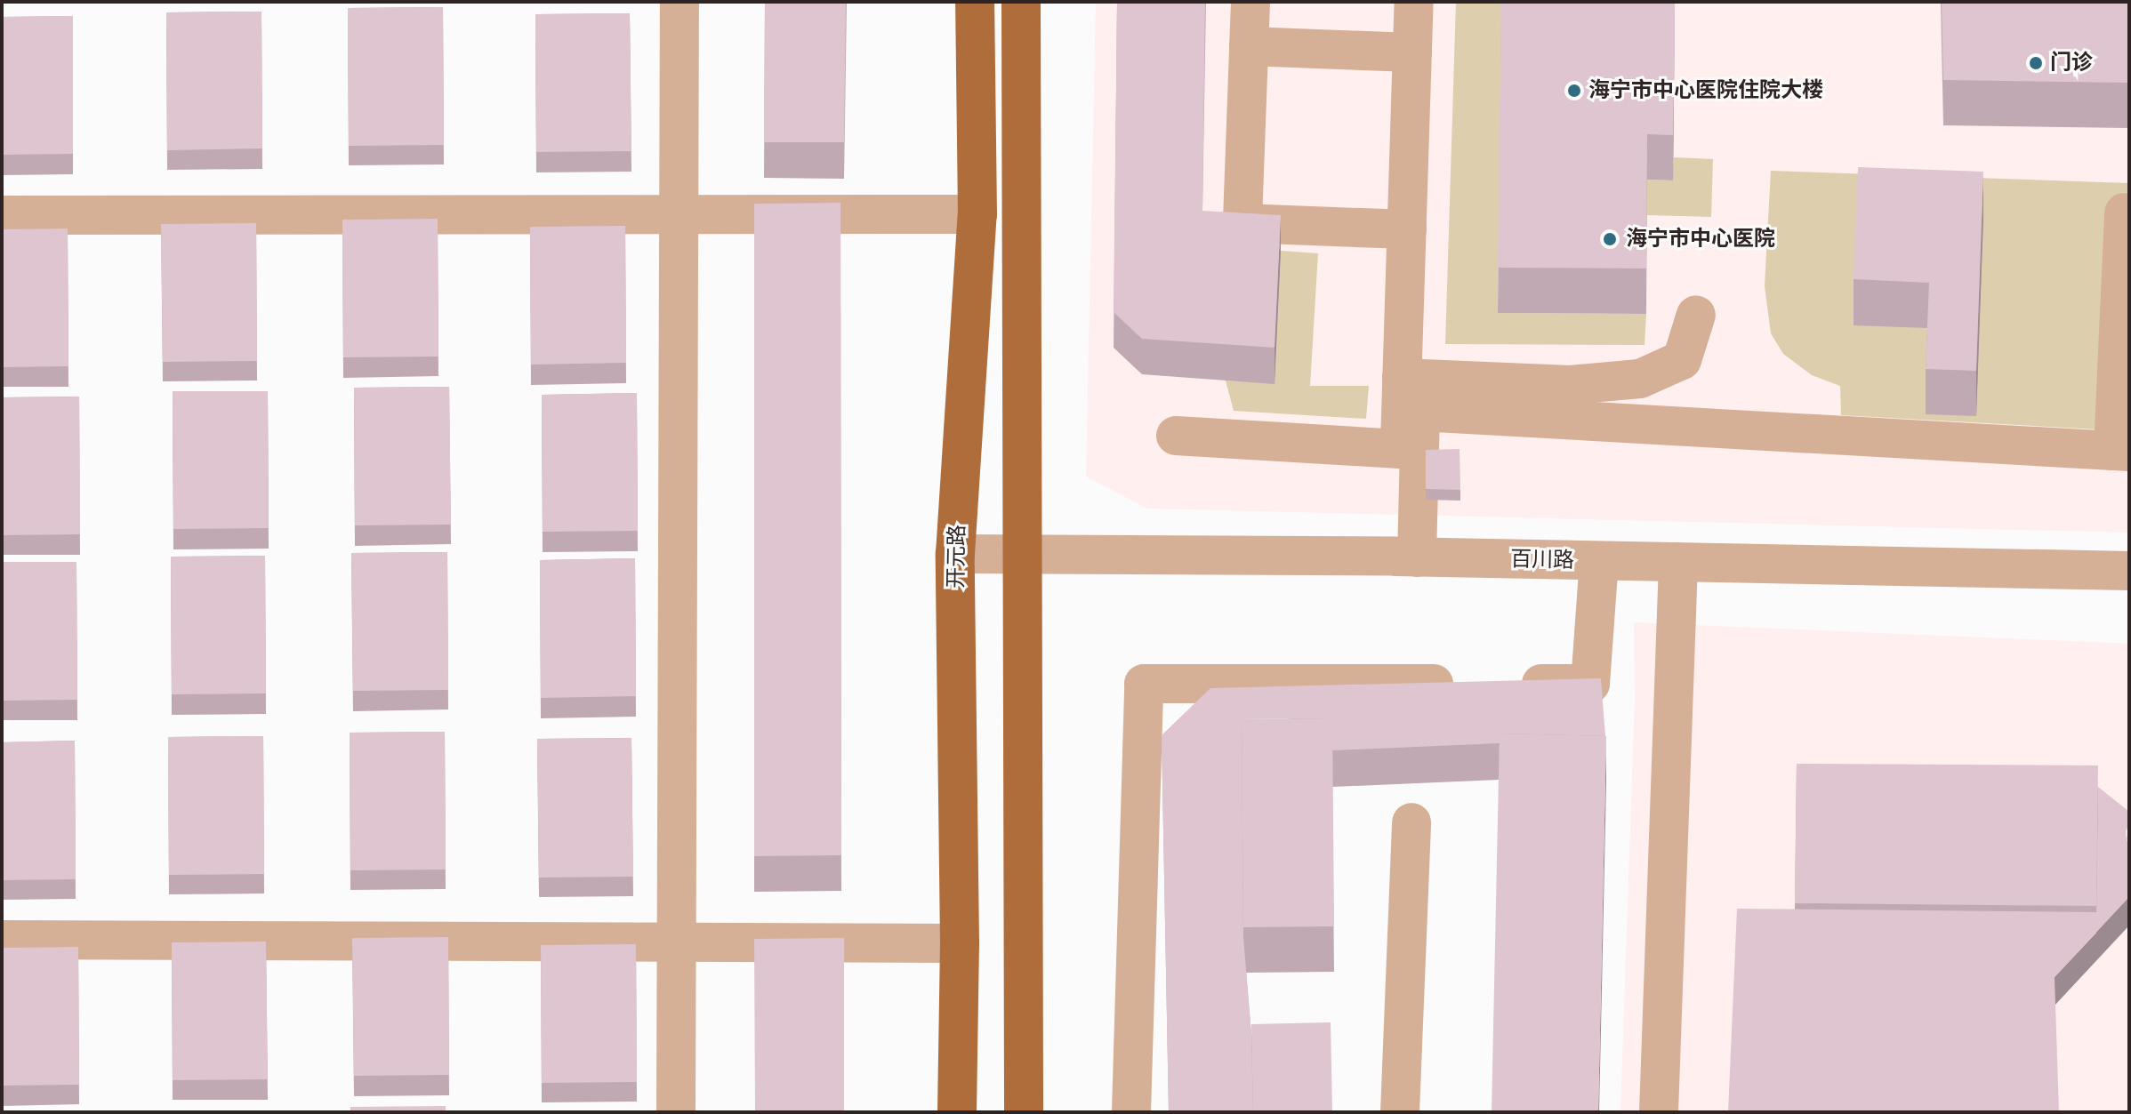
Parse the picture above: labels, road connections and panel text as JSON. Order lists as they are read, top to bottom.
{
  "streets": {
    "main road": ["开元路"],
    "street": ["百川路"]
  },
  "crossings": [
    ["开元路", "百川路"]
  ],
  "places": ["门诊", "海宁市中心医院住院大楼", "海宁市中心医院"]
}
